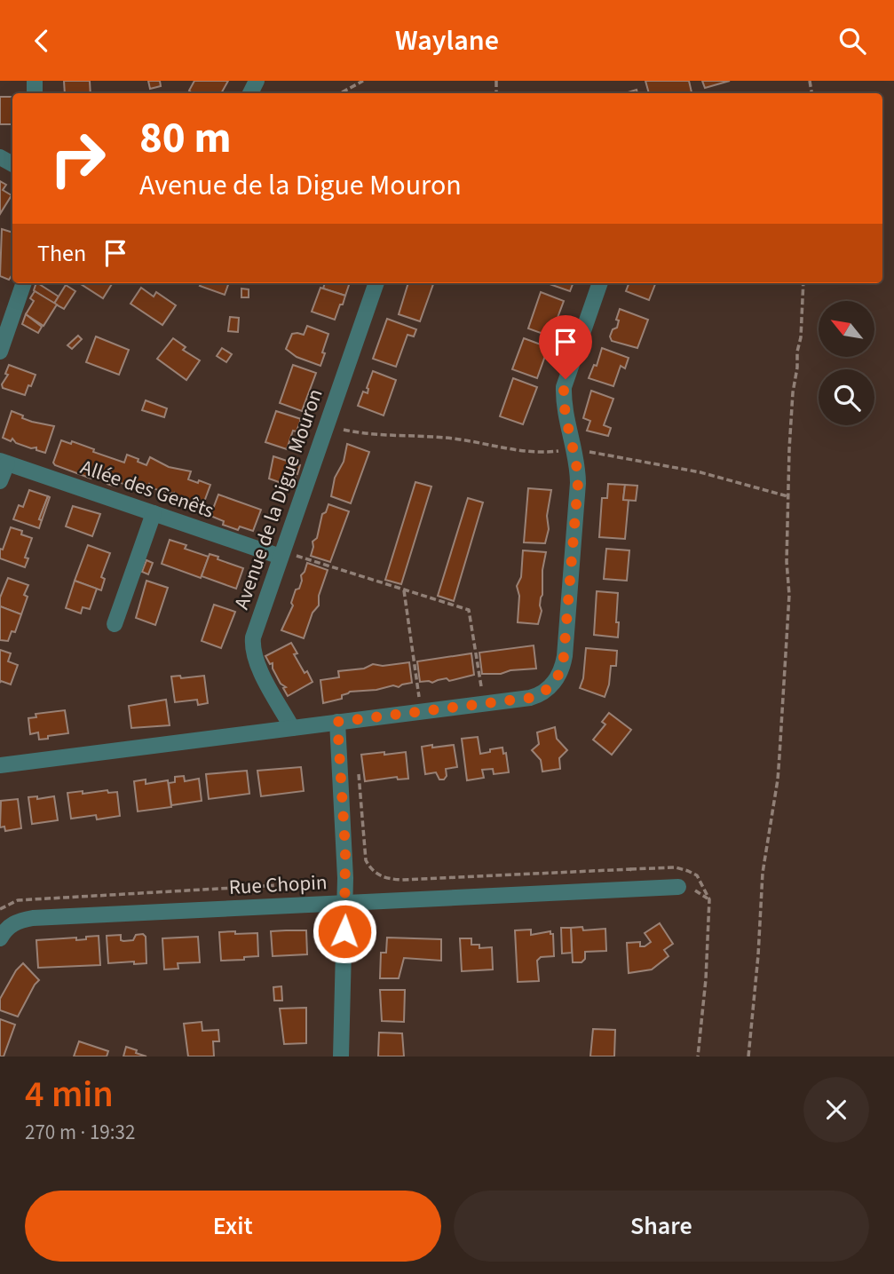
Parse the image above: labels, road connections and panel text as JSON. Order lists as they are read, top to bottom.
{
  "streets": {
    "street": ["Allée des Genêts", "Avenue de la Digue Mouron", "Rue Chopin"]
  },
  "crossings": [
    ["Allée des Genêts", "Avenue de la Digue Mouron"]
  ],
  "north": "top left",
  "page": {
    "header": "Waylane",
    "turn": ["80 m", "Avenue de la Digue Mouron"],
    "then": "Then",
    "heading": ["4 min", "270 m · 19:32"],
    "buttons": ["Exit", "Share"]
  }
}
